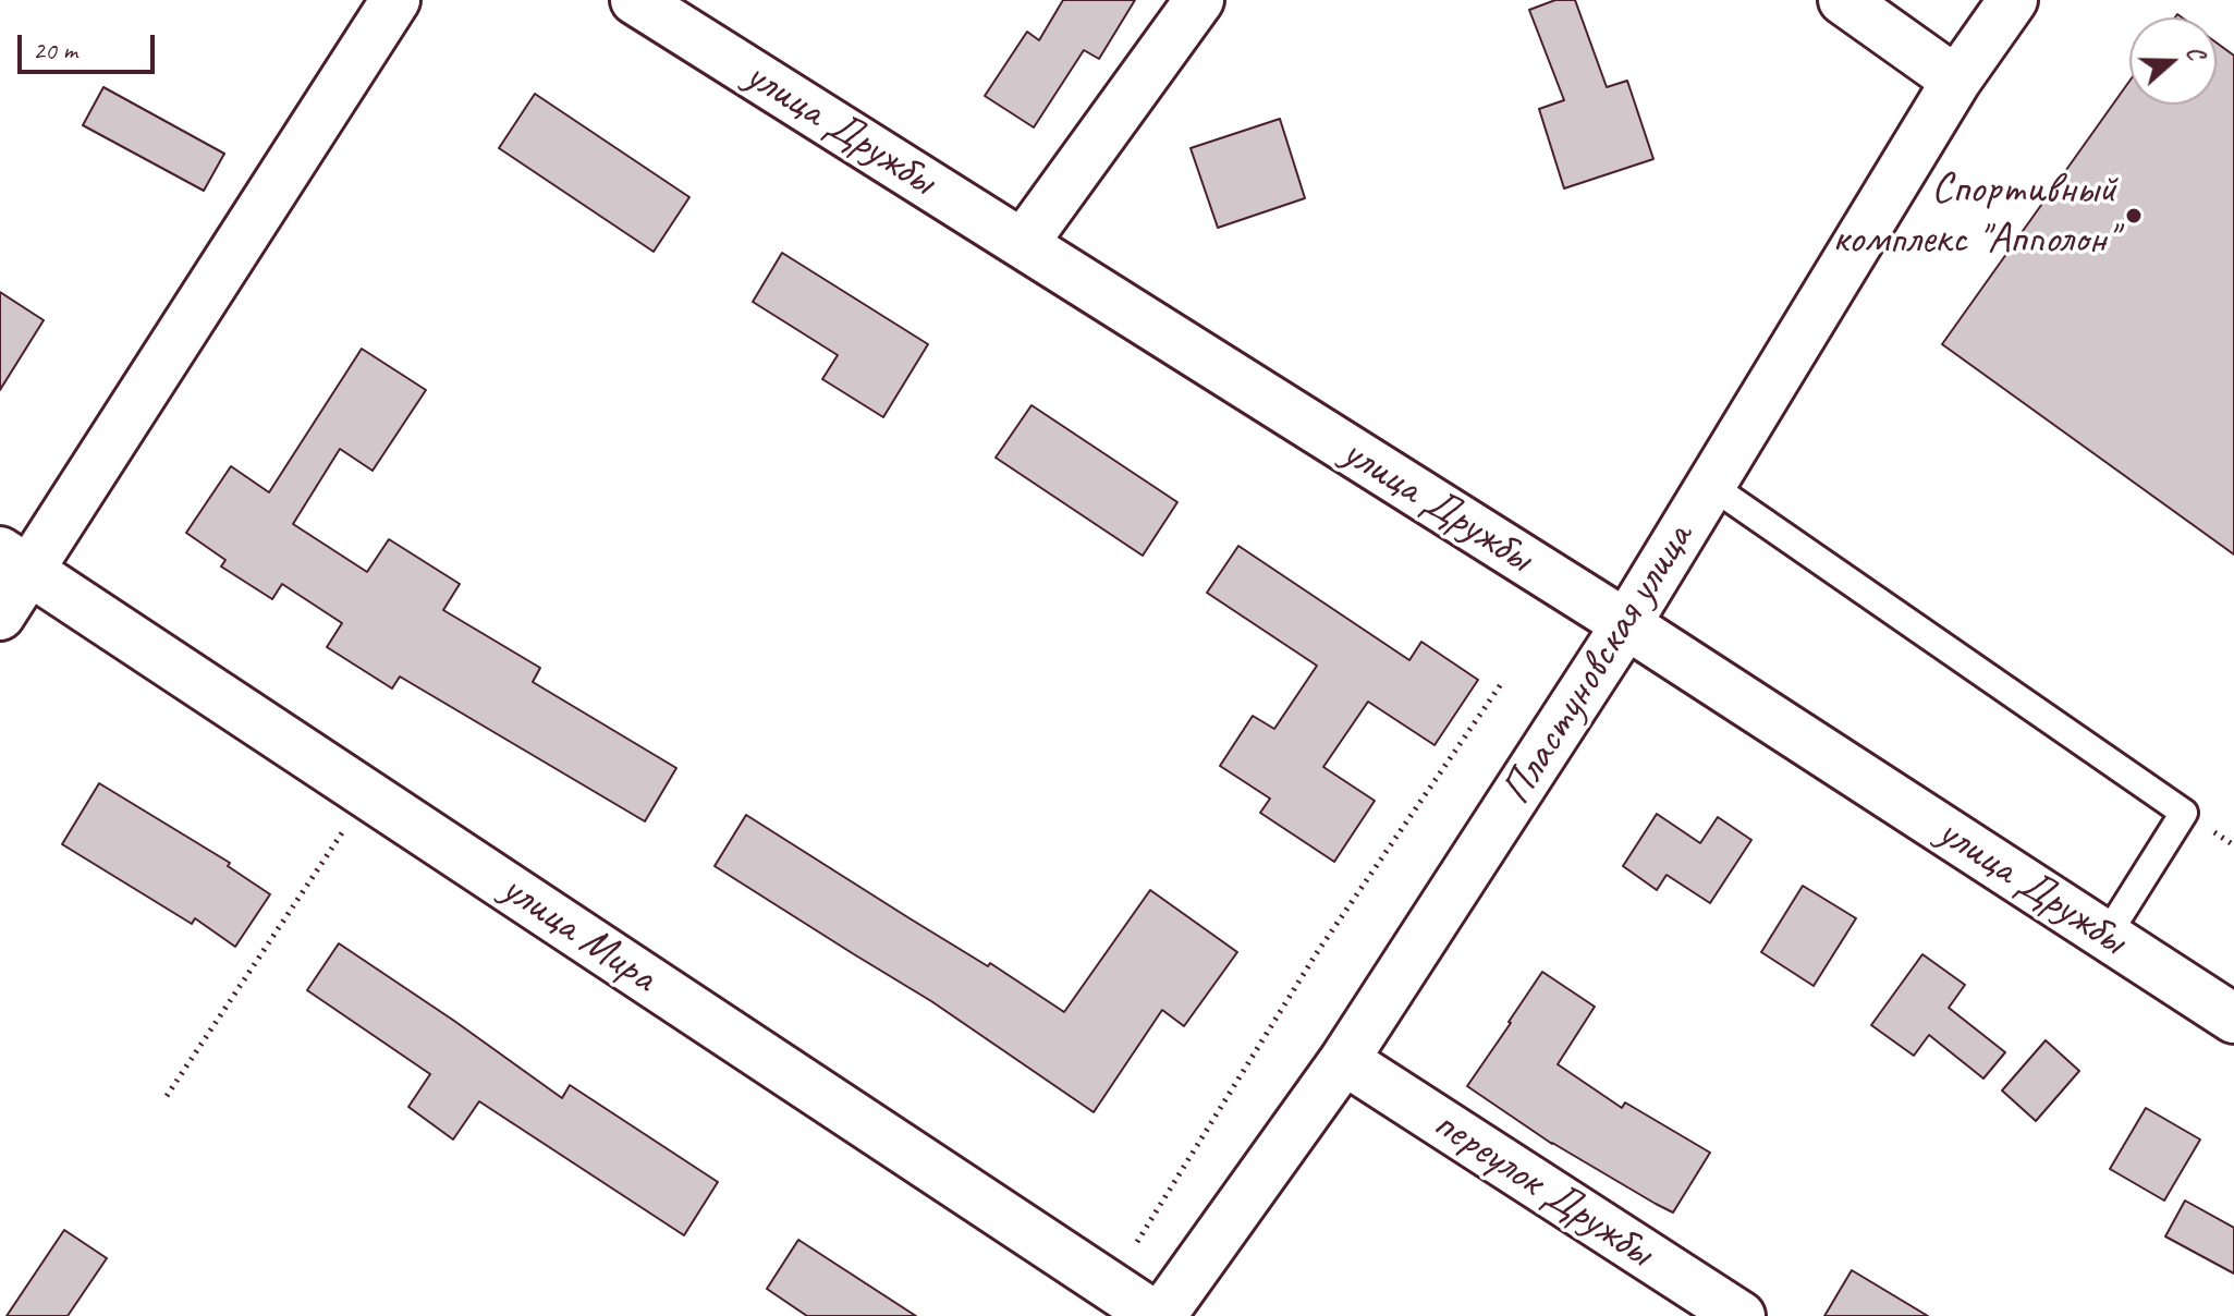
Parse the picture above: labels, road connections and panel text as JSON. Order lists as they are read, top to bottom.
{
  "streets": {
    "street": [
      "улица Дружбы",
      "Пластуновская улица",
      "улица Мира",
      "переулок Дружбы"
    ]
  },
  "crossings": [
    ["улица Дружбы", "Пластуновская улица"],
    ["Пластуновская улица", "улица Мира"],
    ["Пластуновская улица", "переулок Дружбы"]
  ],
  "places": ["Спортивный комплекс \"Апполон\""],
  "scale_bar": "20 m",
  "north": "right"
}
